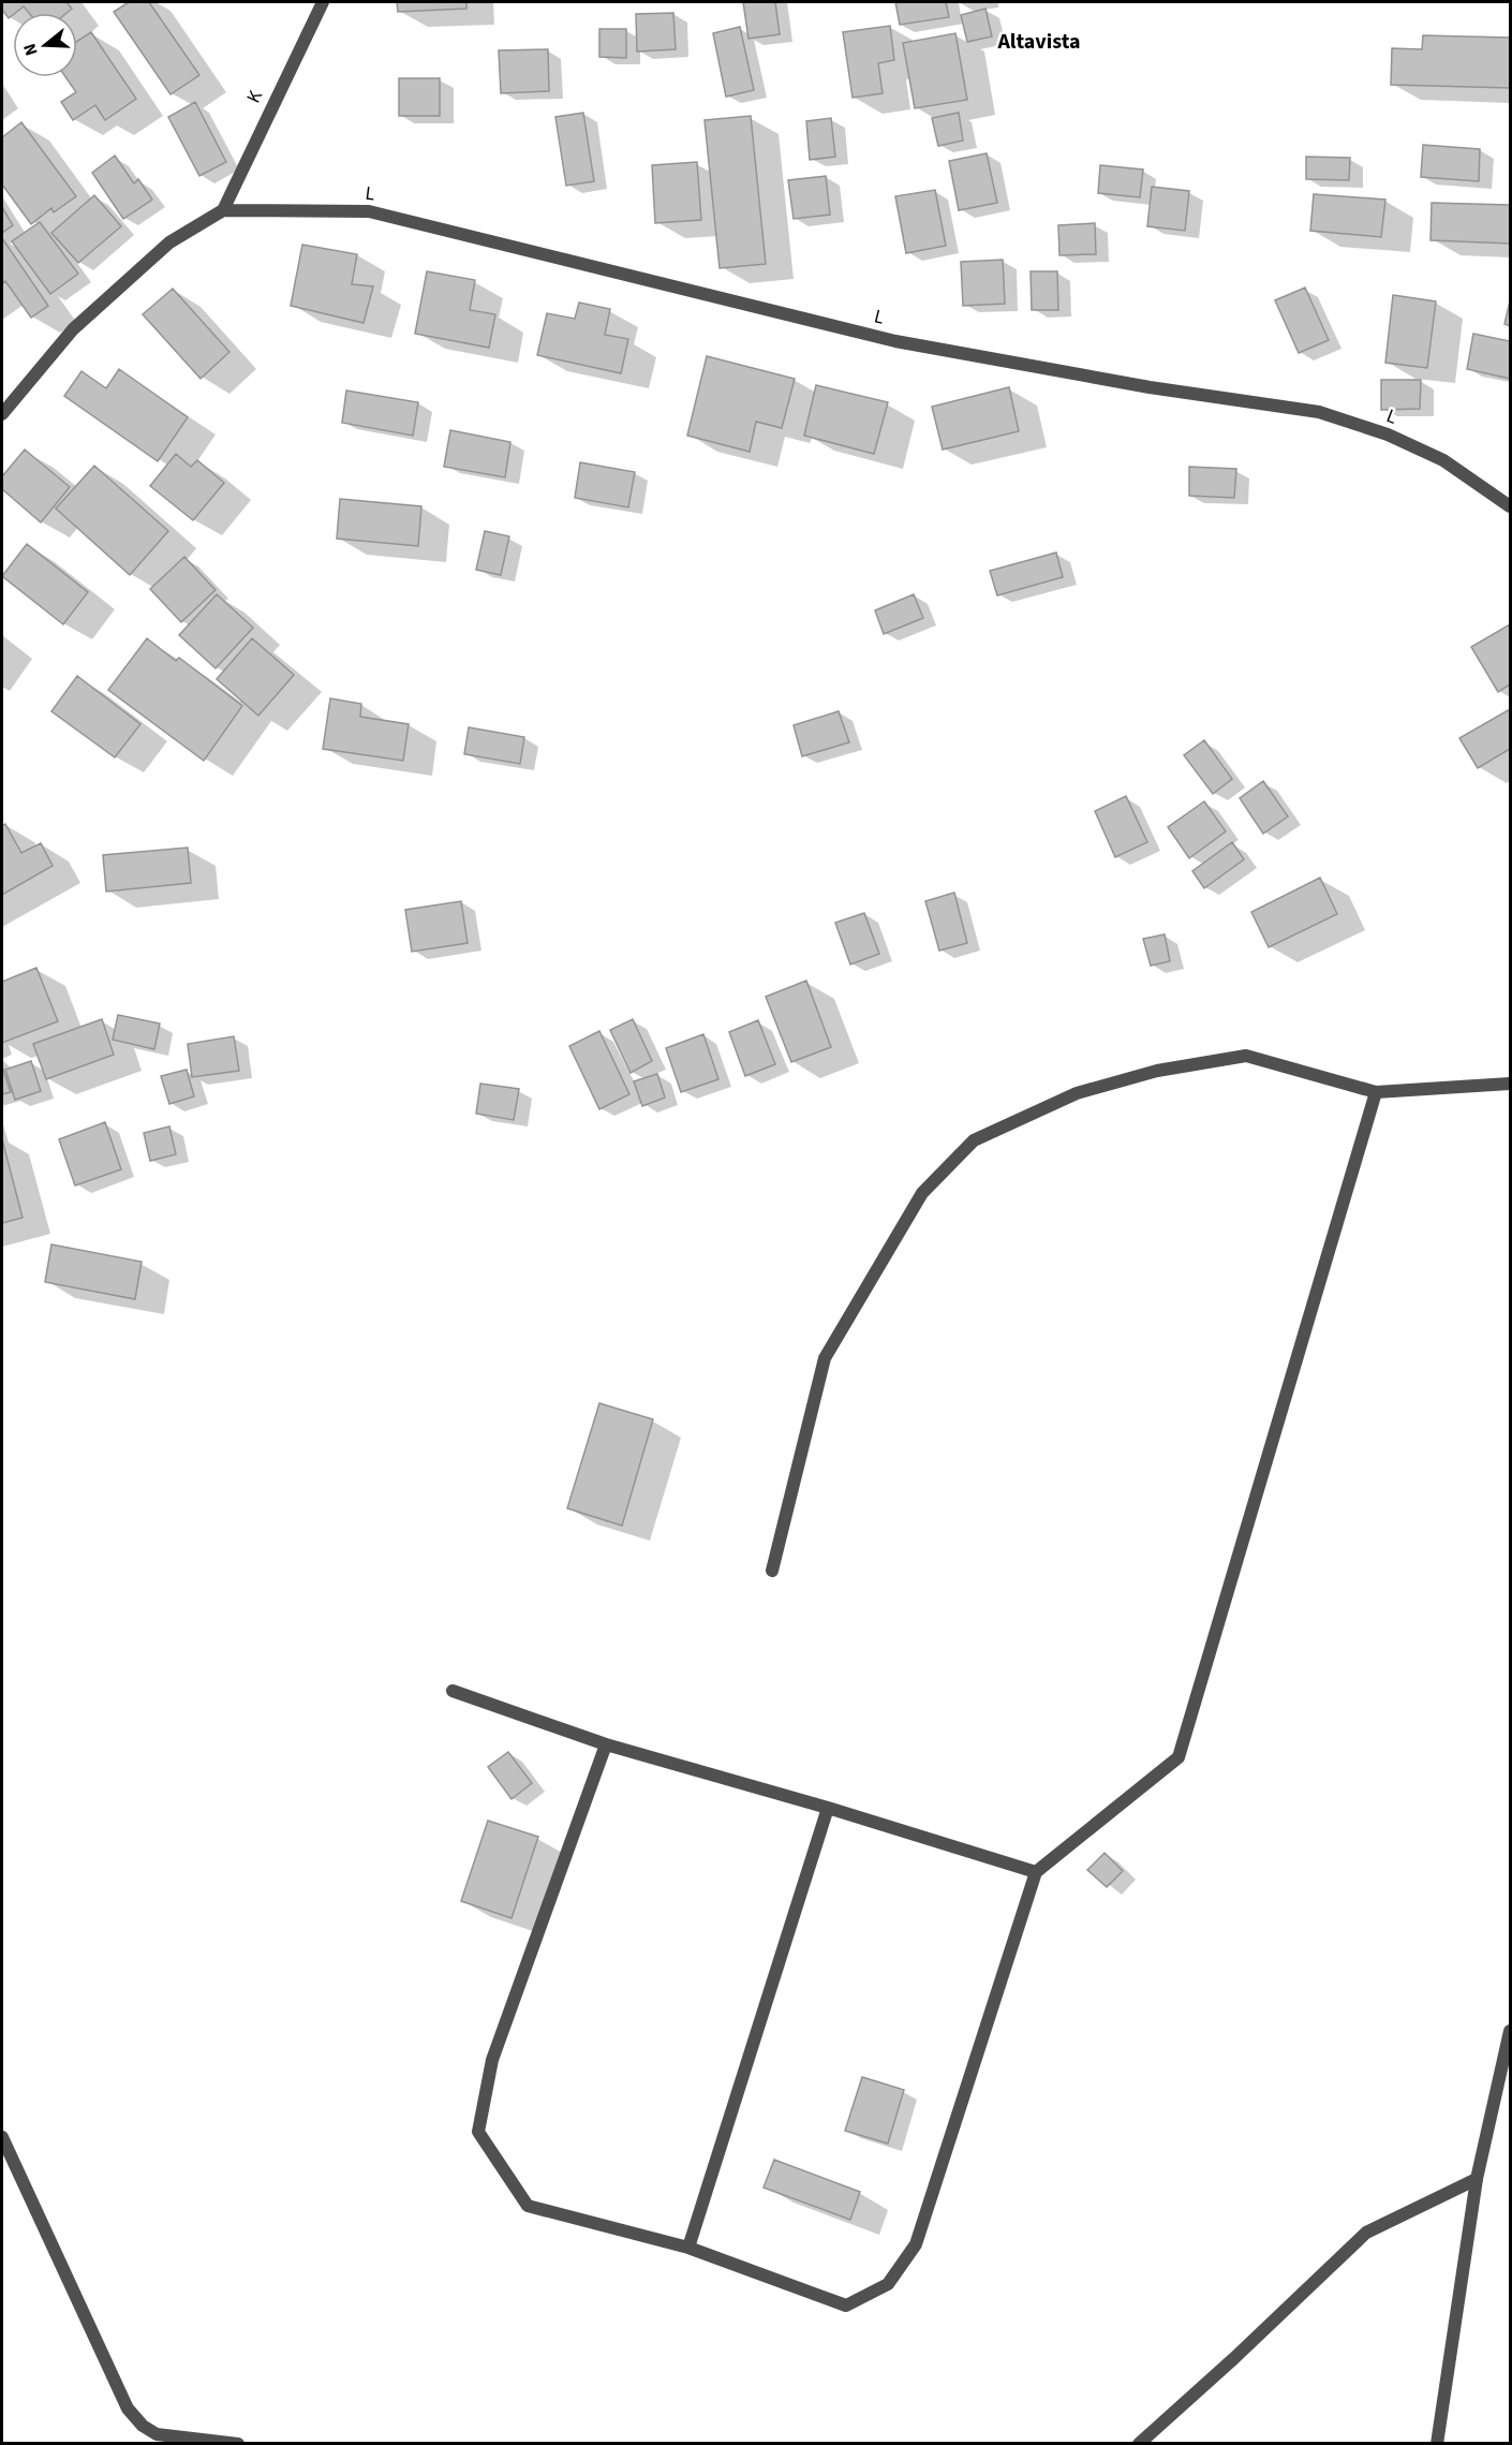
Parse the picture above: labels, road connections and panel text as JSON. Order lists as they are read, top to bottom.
{
  "streets": {
    "street": ["K", "L"]
  },
  "crossings": [
    ["K", "L"]
  ],
  "districts": ["Altavista"],
  "north": "left"
}
